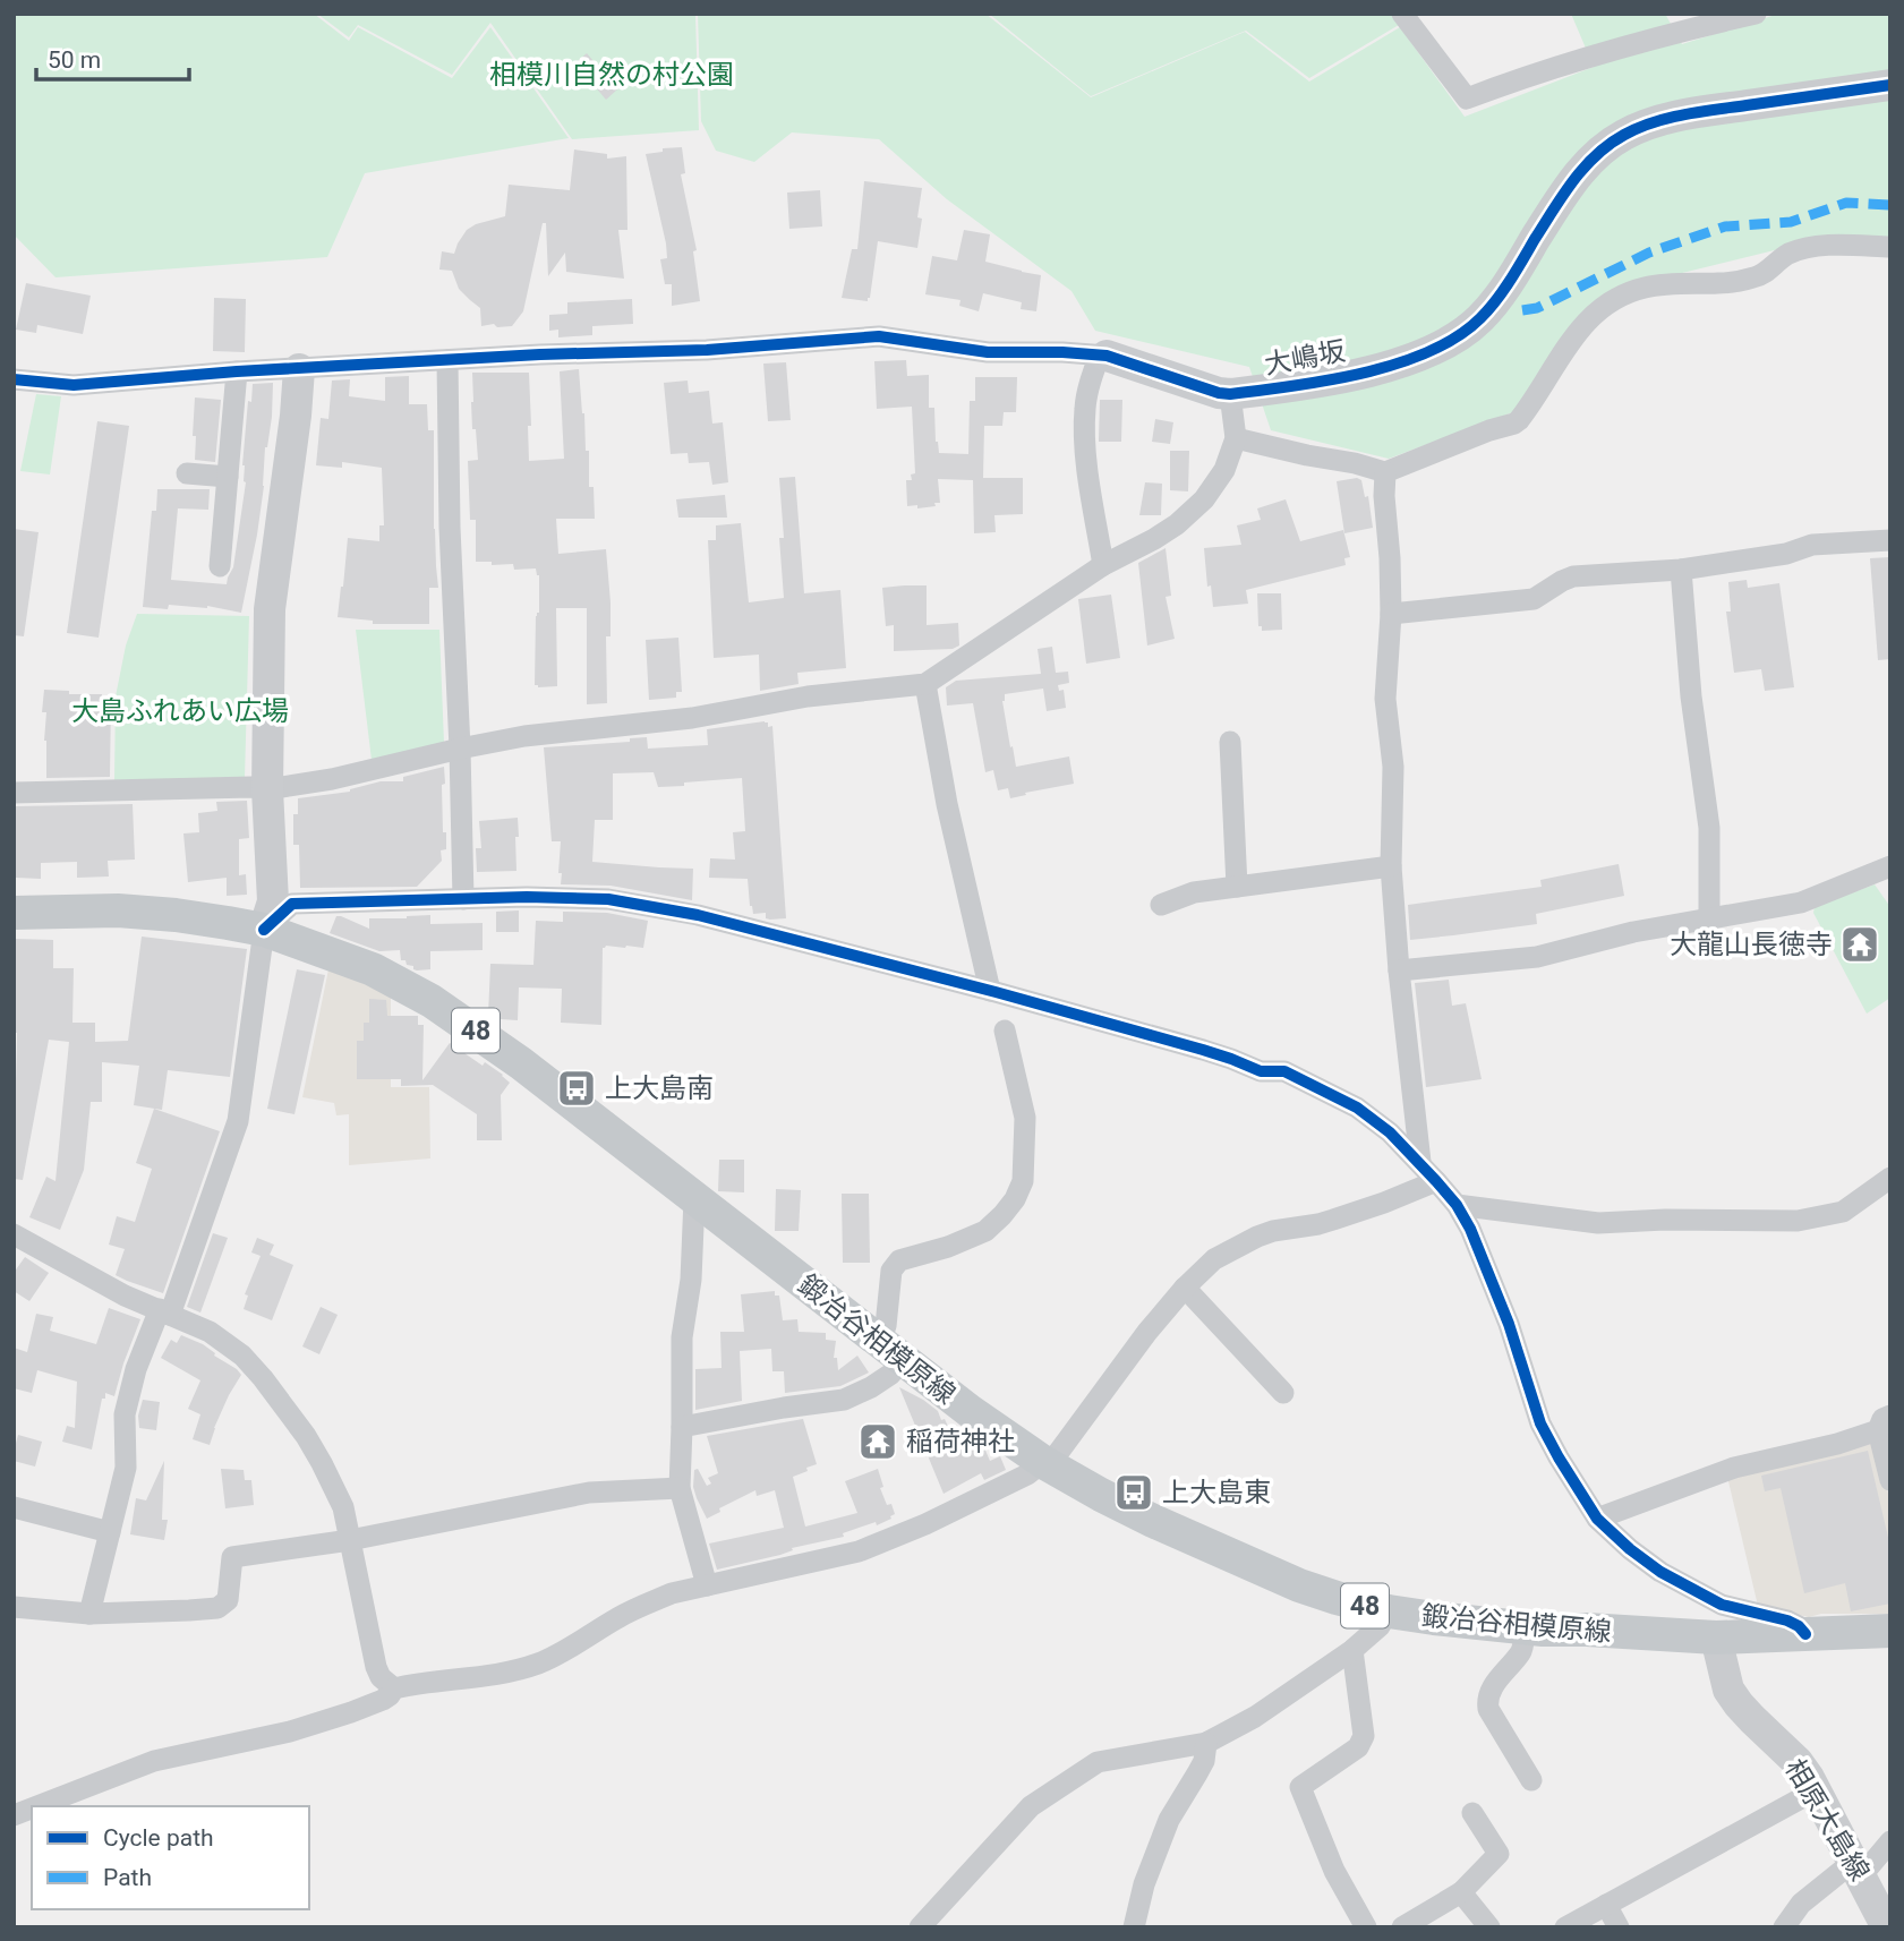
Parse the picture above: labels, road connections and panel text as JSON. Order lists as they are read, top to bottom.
{
  "streets": {
    "main road": ["48", "鍛冶谷相模原線"],
    "street": ["大嶋坂", "相原大島線"]
  },
  "crossings": [
    ["鍛冶谷相模原線", "相原大島線"]
  ],
  "parks": ["相模川自然の村公園", "大島ふれあい広場"],
  "places": {
    "temple": ["大龍山長徳寺", "稲荷神社"],
    "bus stop": ["上大島南", "上大島東"]
  },
  "legend": ["Cycle path", "Path"],
  "scale_bar": "50 m"
}
